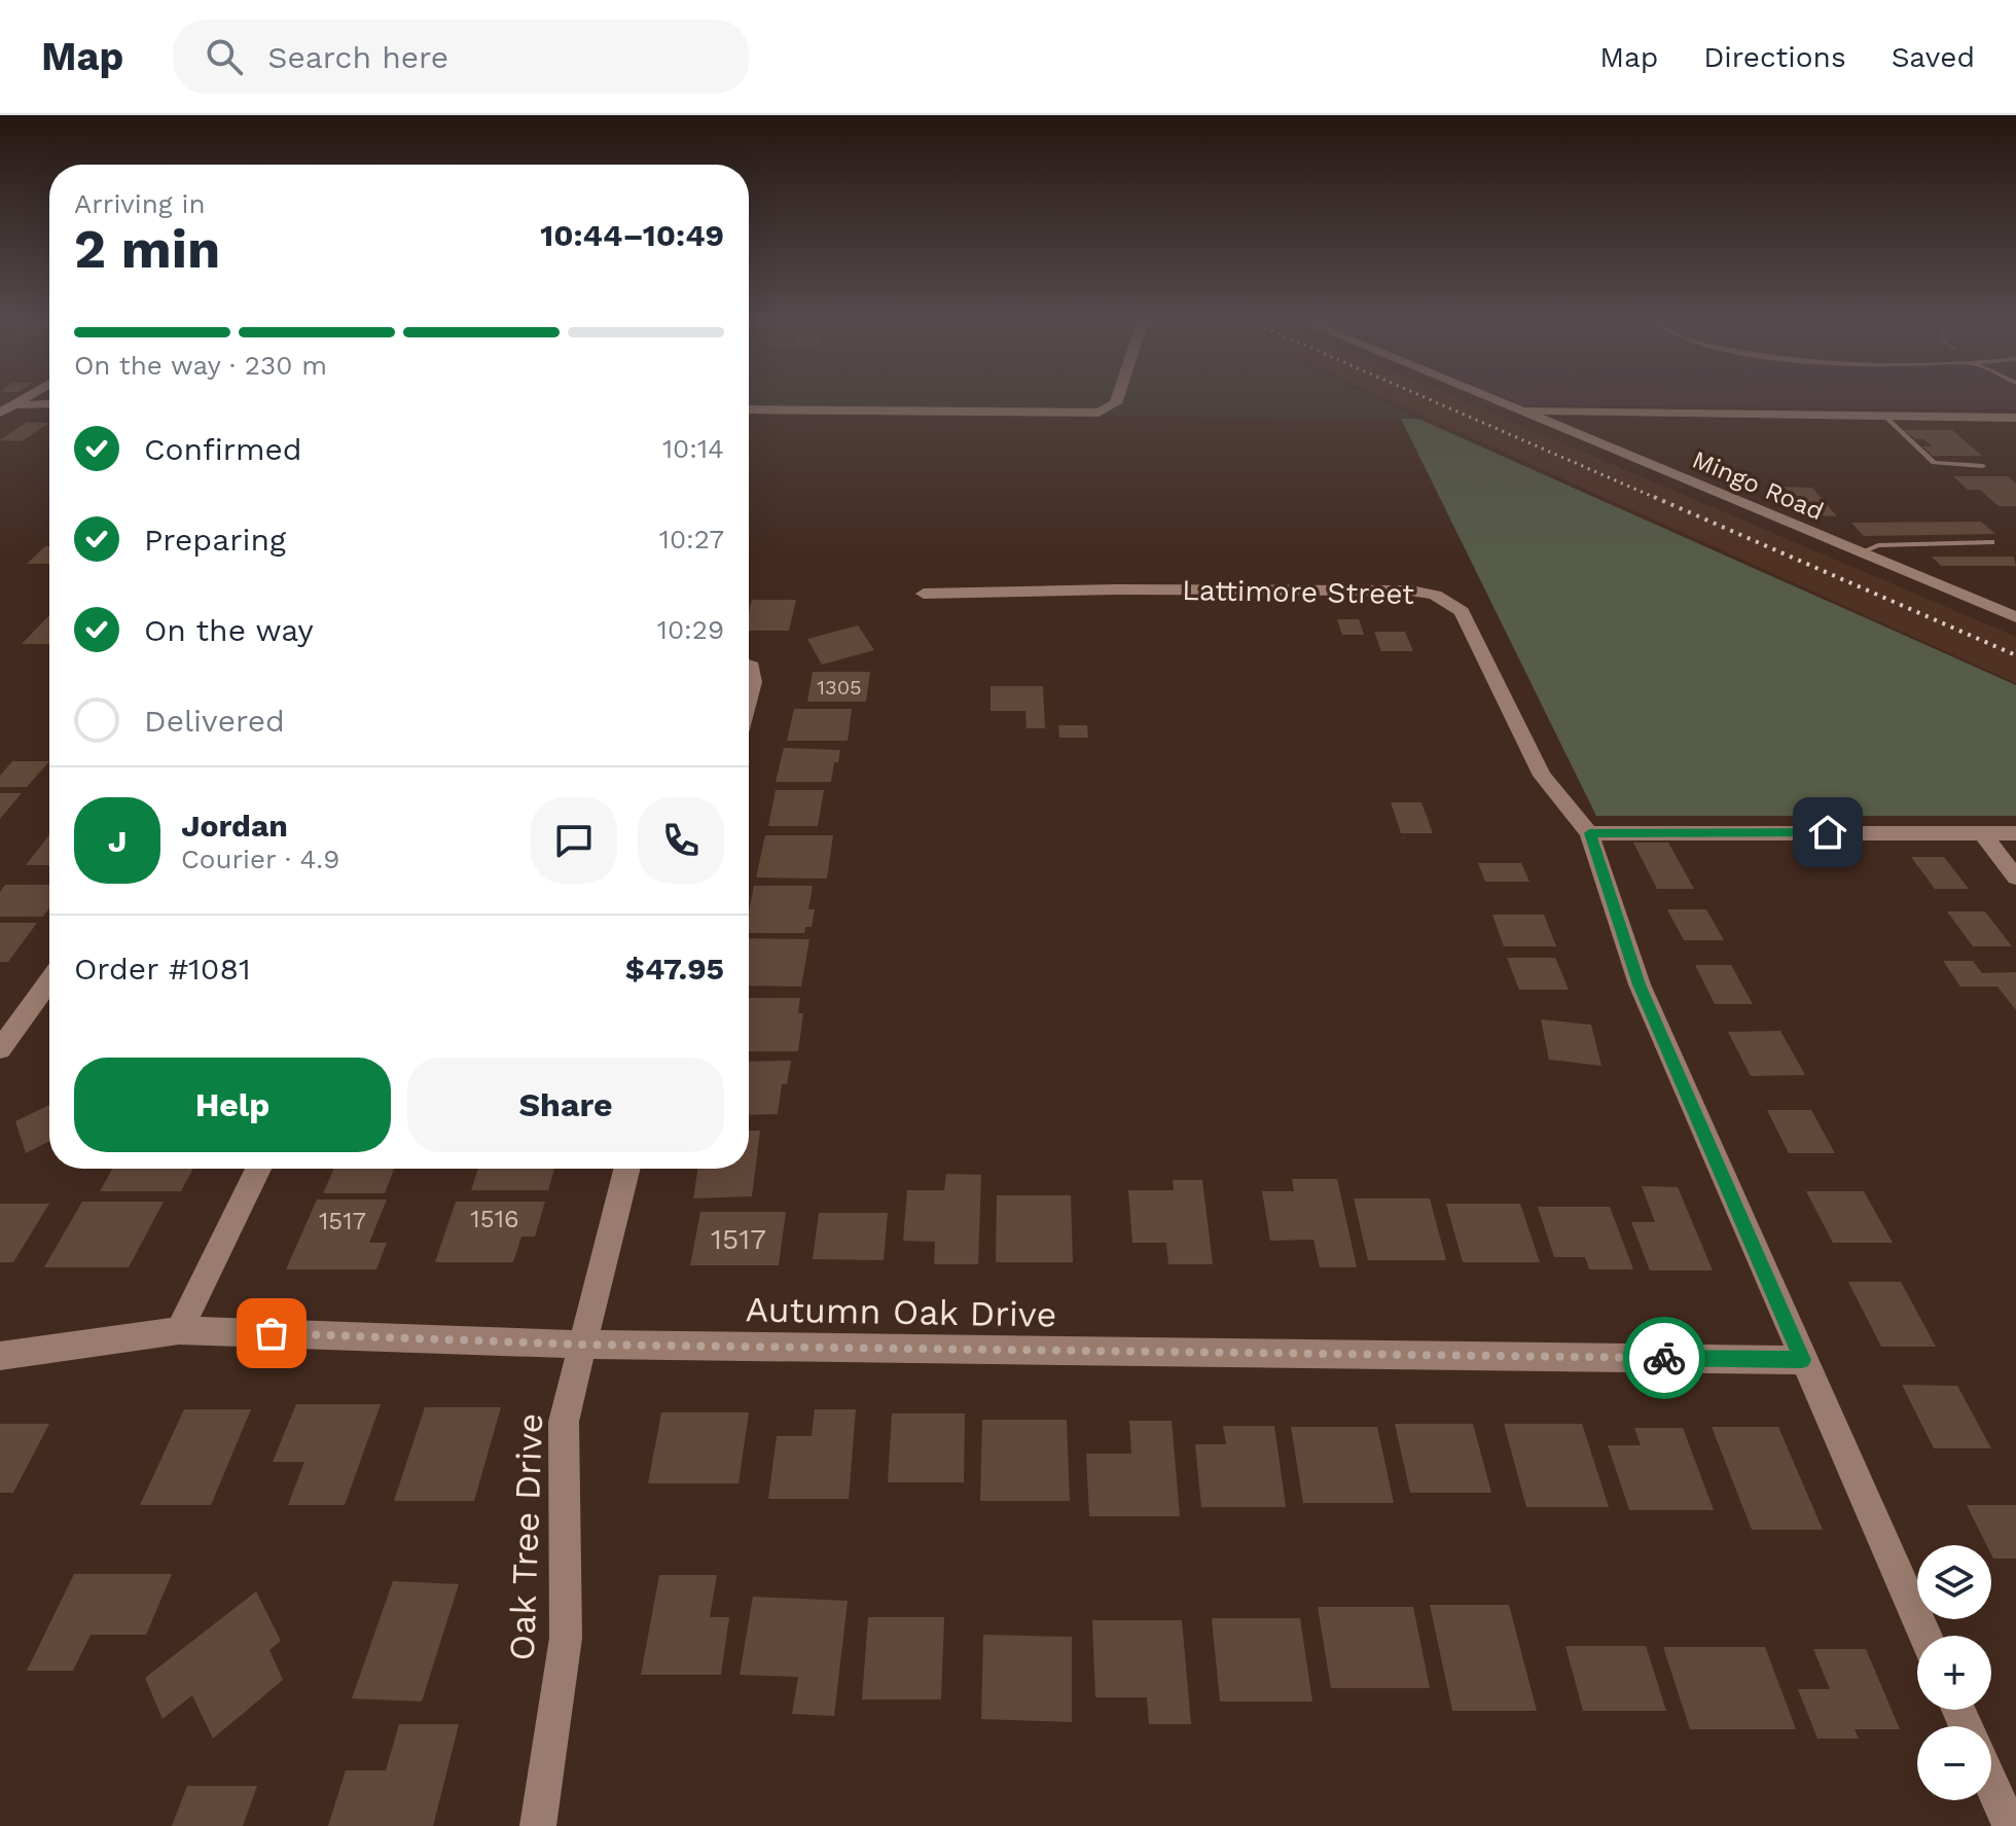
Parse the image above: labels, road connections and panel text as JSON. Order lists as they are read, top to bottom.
{
  "streets": {
    "street": [
      "Mingo Road",
      "Lattimore Street",
      "Autumn Oak Drive",
      "Oak Tree Drive"
    ]
  },
  "crossings": [
    ["Lattimore Street", "Autumn Oak Drive"],
    ["Autumn Oak Drive", "Oak Tree Drive"]
  ],
  "house_numbers": [
    "1305",
    "1516",
    "1517",
    "1517"
  ],
  "page": {
    "header": "Map",
    "search": "Search here",
    "nav": ["Map", "Directions", "Saved"],
    "heading": ["2 min", "Arriving in", "10:44–10:49"],
    "panel": [
      "Jordan",
      "Courier · 4.9",
      "Order #1081",
      "$47.95"
    ],
    "bar": "On the way · 230 m",
    "list": [
      ["Confirmed", "10:14"],
      ["Preparing", "10:27"],
      ["On the way", "10:29"],
      "Delivered"
    ],
    "round": "J",
    "buttons": ["Help", "Share"],
    "map_buttons": ["+", "−"]
  }
}
